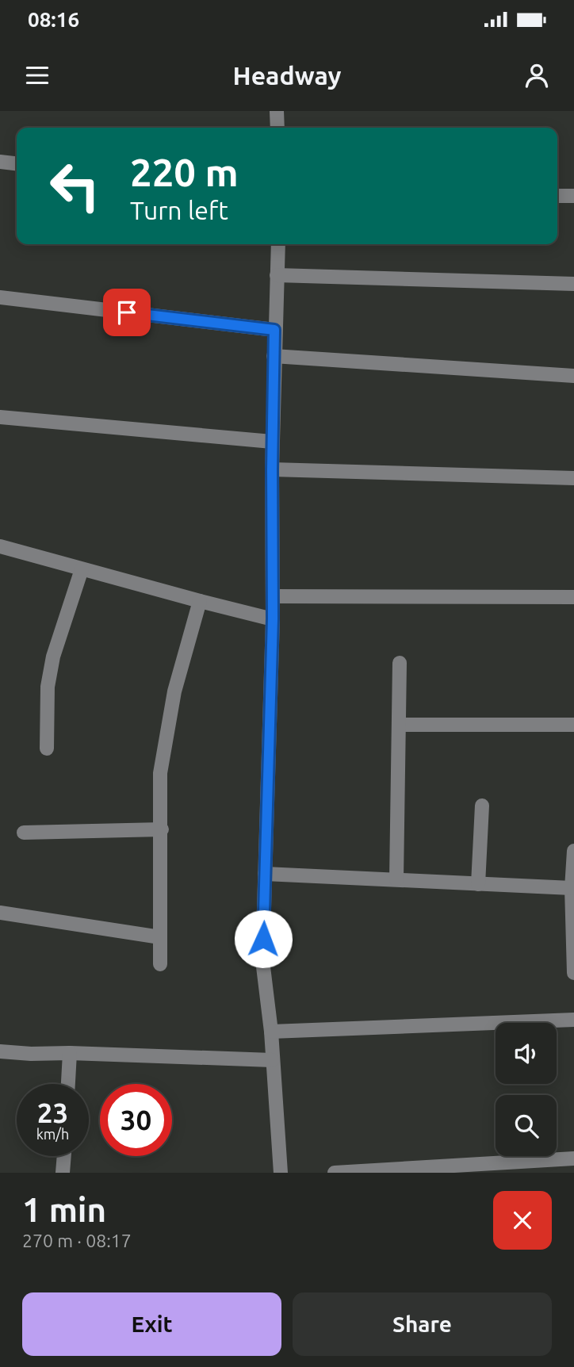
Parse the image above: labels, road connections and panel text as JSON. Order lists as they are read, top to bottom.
{
  "page": {
    "status": "08:16",
    "header": "Headway",
    "turn": ["220 m", "Turn left"],
    "speed": "23 km/h",
    "limit": "30",
    "heading": ["1 min", "270 m · 08:17"],
    "buttons": ["Exit", "Share"]
  }
}
